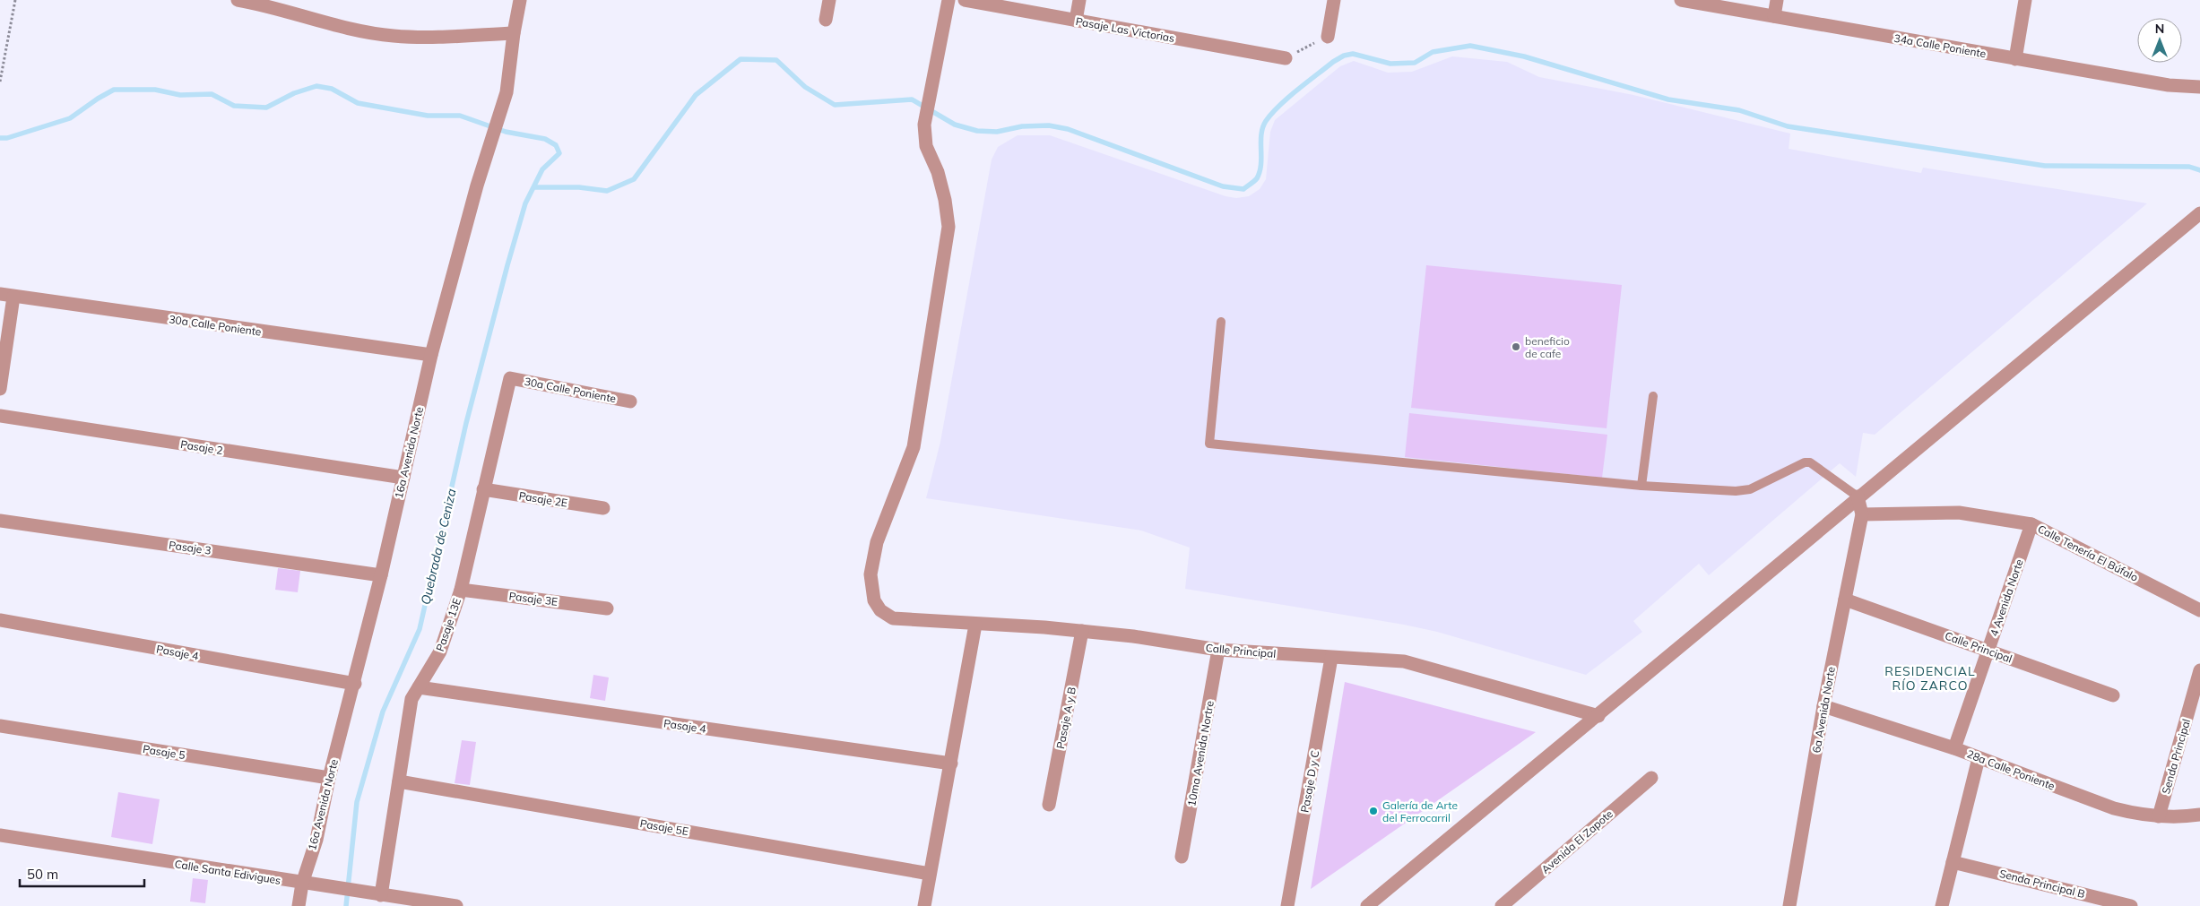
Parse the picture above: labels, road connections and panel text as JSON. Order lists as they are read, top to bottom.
{
  "streets": {
    "street": [
      "Pasaje Las Victorias",
      "34a Calle Poniente",
      "30a Calle Poniente",
      "Pasaje 2",
      "16a Avenida Norte",
      "Pasaje 2E",
      "Pasaje 3",
      "Calle Tenería El Búfalo",
      "4 Avenida Norte",
      "Pasaje 3E",
      "Pasaje 13E",
      "Calle Principal",
      "Pasaje 4",
      "6a Avenida Norte",
      "Pasaje A y B",
      "Pasaje 5",
      "10ma Avenida Nortre",
      "Senda Principal",
      "28a Calle Poniente",
      "Pasaje D y C",
      "Pasaje 5E",
      "Avenida El Zapote",
      "Calle Santa Edivigues",
      "Senda Principal B"
    ]
  },
  "crossings": [
    ["30a Calle Poniente", "16a Avenida Norte"],
    ["30a Calle Poniente", "Pasaje 13E"],
    ["Pasaje 2", "16a Avenida Norte"],
    ["16a Avenida Norte", "Pasaje 3"],
    ["16a Avenida Norte", "Pasaje 4"],
    ["16a Avenida Norte", "Pasaje 5"],
    ["16a Avenida Norte", "Calle Santa Edivigues"],
    ["Pasaje 2E", "Pasaje 13E"],
    ["Calle Tenería El Búfalo", "4 Avenida Norte"],
    ["Calle Tenería El Búfalo", "6a Avenida Norte"],
    ["4 Avenida Norte", "Calle Principal"],
    ["4 Avenida Norte", "28a Calle Poniente"],
    ["Pasaje 3E", "Pasaje 13E"],
    ["Pasaje 13E", "Pasaje 4"],
    ["Pasaje 13E", "Pasaje 5E"],
    ["Pasaje 13E", "Calle Santa Edivigues"],
    ["Calle Principal", "6a Avenida Norte"],
    ["Calle Principal", "Pasaje A y B"],
    ["Calle Principal", "10ma Avenida Nortre"],
    ["Calle Principal", "Pasaje D y C"],
    ["6a Avenida Norte", "28a Calle Poniente"],
    ["Senda Principal", "28a Calle Poniente"]
  ],
  "districts": ["RESIDENCIAL RÍO ZARCO"],
  "water": ["Quebrada de Ceniza"],
  "places": ["beneficio de cafe", "Galería de Arte del Ferrocarril"],
  "scale_bar": "50 m",
  "north": "top"
}
